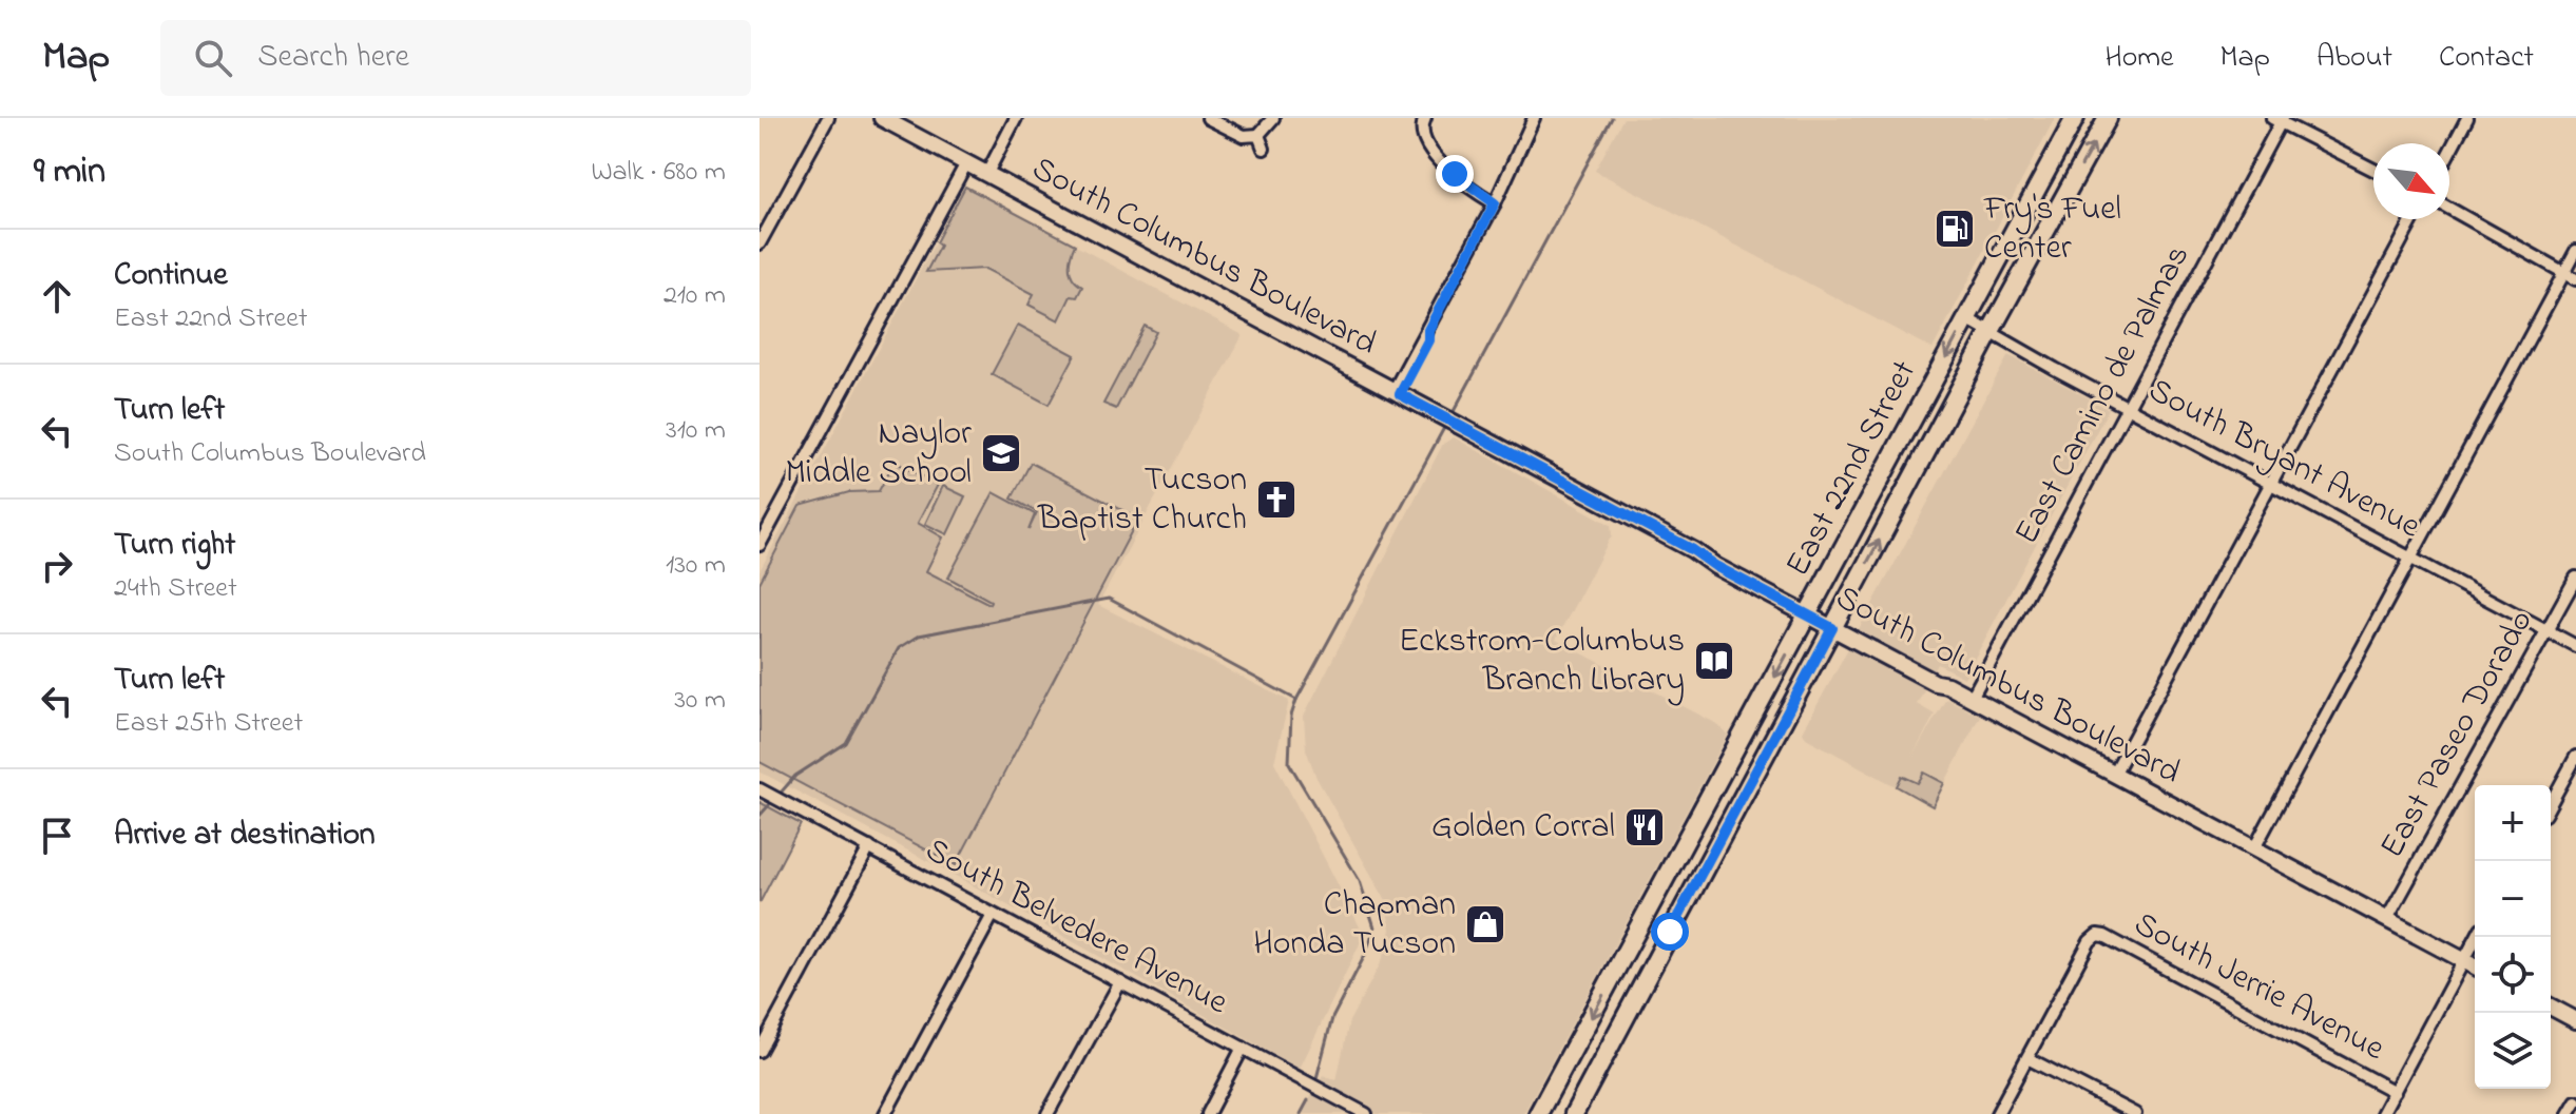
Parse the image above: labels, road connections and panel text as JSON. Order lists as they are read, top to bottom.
{
  "streets": {
    "main road": ["East 22nd Street"],
    "street": [
      "South Columbus Boulevard",
      "East Camino de Palmas",
      "South Bryant Avenue",
      "East Paseo Dorado",
      "South Belvedere Avenue",
      "South Jerrie Avenue"
    ]
  },
  "crossings": [
    ["South Columbus Boulevard", "East Camino de Palmas"],
    ["South Columbus Boulevard", "East 22nd Street"],
    ["South Columbus Boulevard", "East Paseo Dorado"],
    ["East Camino de Palmas", "South Bryant Avenue"],
    ["South Bryant Avenue", "East 22nd Street"],
    ["South Bryant Avenue", "East Paseo Dorado"]
  ],
  "places": {
    "fuel station": ["Fry's Fuel Center"],
    "school or university": ["Naylor Middle School"],
    "church": ["Tucson Baptist Church"],
    "library": ["Eckstrom-Columbus Branch Library"],
    "restaurant": ["Golden Corral"],
    "shop": ["Chapman Honda Tucson"]
  },
  "north": "bottom right",
  "page": {
    "header": "Map",
    "search": "Search here",
    "nav": [
      "Home",
      "Map",
      "About",
      "Contact"
    ],
    "heading": ["9 min", "Walk · 680 m"],
    "list": [
      ["Continue", "East 22nd Street", "210 m"],
      ["Turn left", "South Columbus Boulevard", "310 m"],
      ["Turn right", "24th Street", "130 m"],
      ["Turn left", "East 25th Street", "30 m"],
      "Arrive at destination"
    ],
    "map_buttons": ["+", "−"]
  }
}
